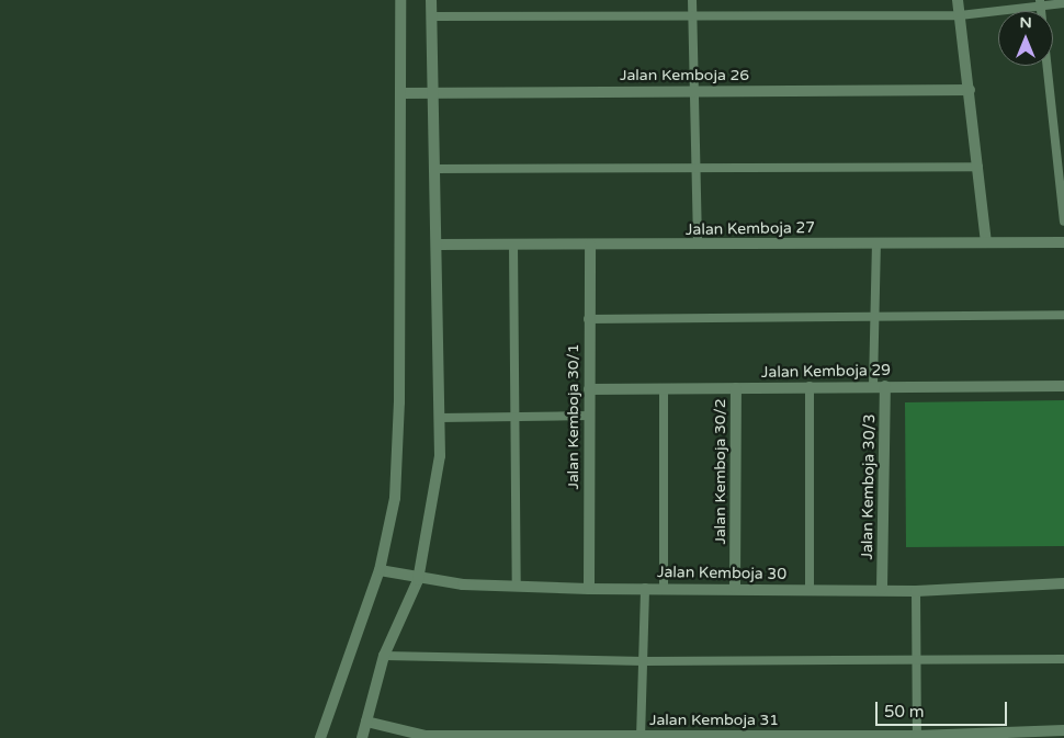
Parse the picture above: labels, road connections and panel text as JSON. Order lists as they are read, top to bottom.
{
  "streets": {
    "street": [
      "Jalan Kemboja 26",
      "Jalan Kemboja 27",
      "Jalan Kemboja 29",
      "Jalan Kemboja 30/1",
      "Jalan Kemboja 30/2",
      "Jalan Kemboja 30/3",
      "Jalan Kemboja 30",
      "Jalan Kemboja 31"
    ]
  },
  "crossings": [
    ["Jalan Kemboja 27", "Jalan Kemboja 30/1"],
    ["Jalan Kemboja 29", "Jalan Kemboja 30/1"],
    ["Jalan Kemboja 29", "Jalan Kemboja 30/2"],
    ["Jalan Kemboja 29", "Jalan Kemboja 30/3"],
    ["Jalan Kemboja 30/1", "Jalan Kemboja 30"],
    ["Jalan Kemboja 30/2", "Jalan Kemboja 30"],
    ["Jalan Kemboja 30/3", "Jalan Kemboja 30"]
  ],
  "scale_bar": "50 m",
  "north": "top"
}
